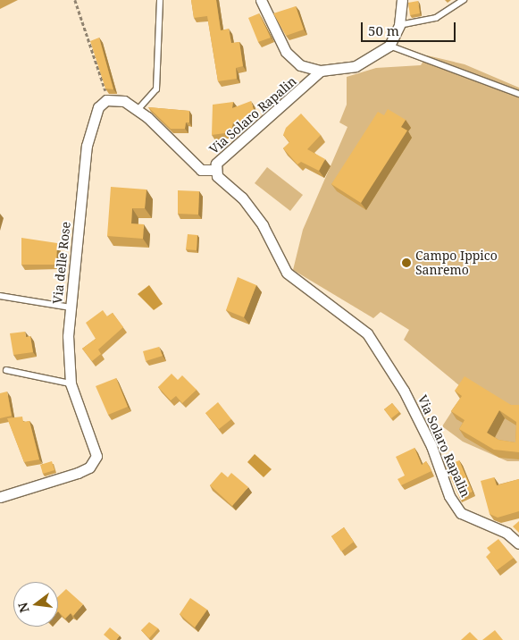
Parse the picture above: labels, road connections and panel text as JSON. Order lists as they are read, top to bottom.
{
  "streets": {
    "street": ["Via Solaro Rapalin", "Via delle Rose"]
  },
  "places": ["Campo Ippico Sanremo"],
  "scale_bar": "50 m",
  "north": "left"
}
